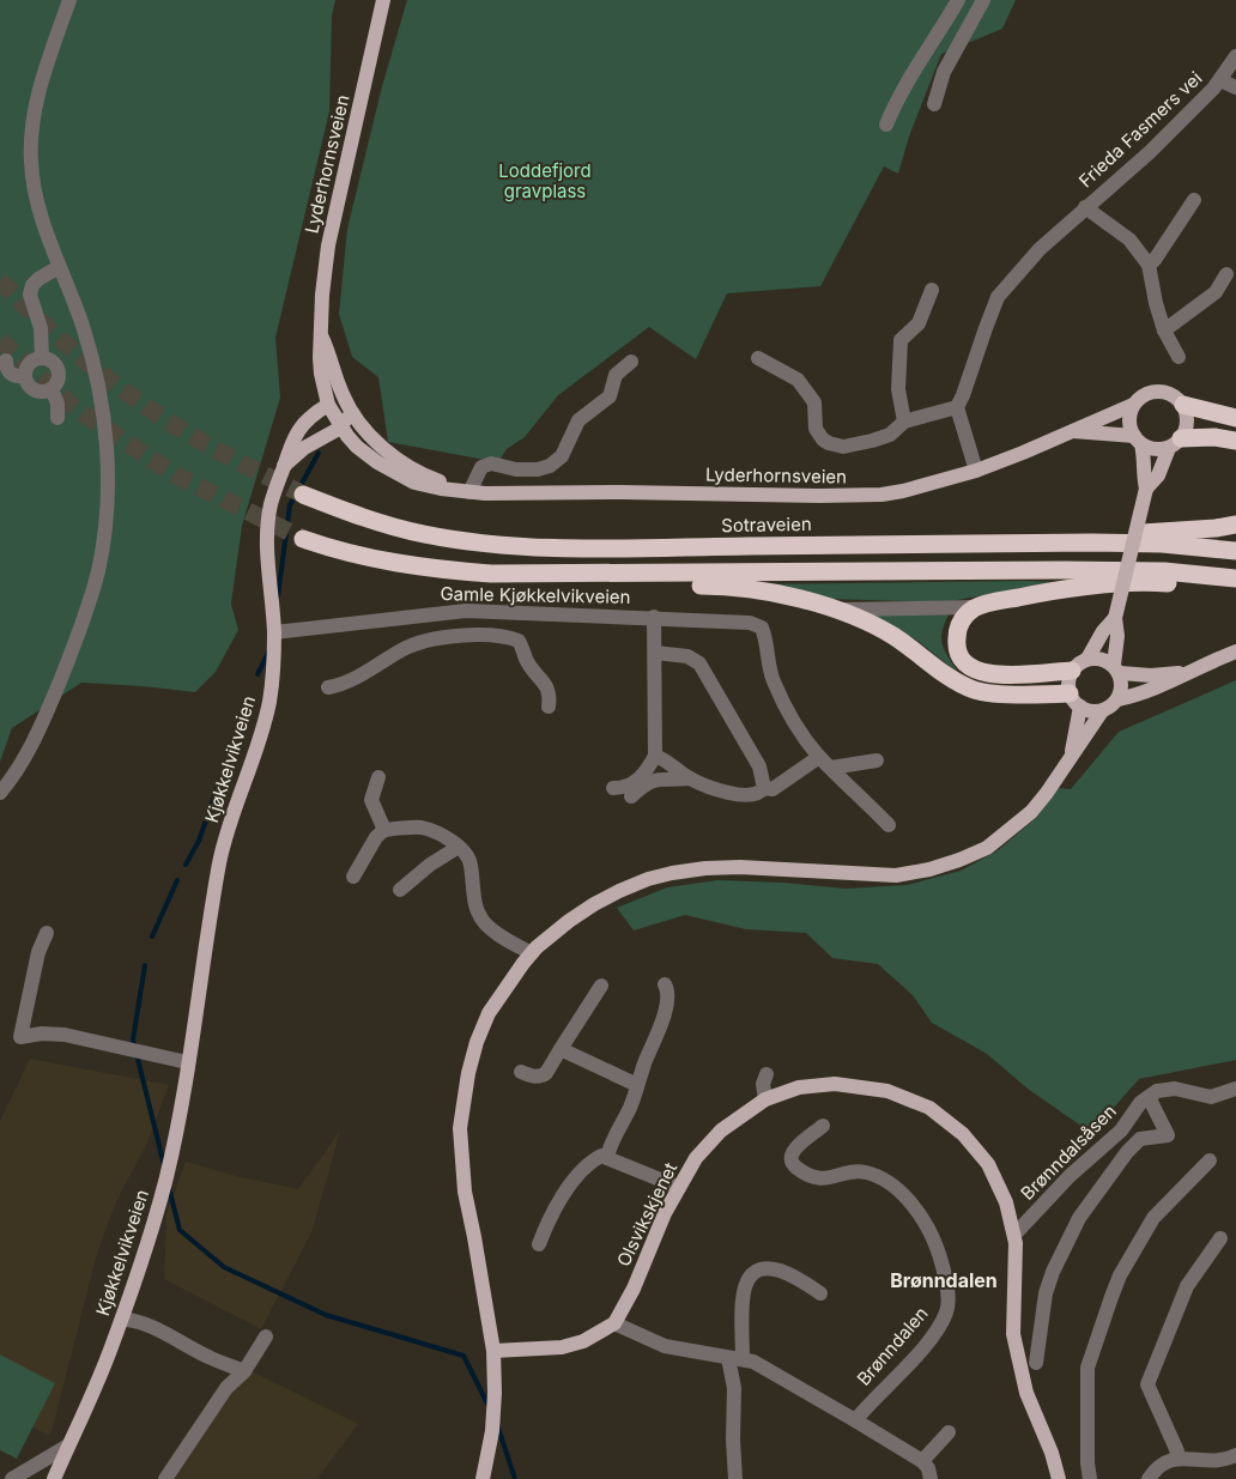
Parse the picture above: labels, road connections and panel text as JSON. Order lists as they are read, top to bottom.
{
  "streets": {
    "highway": ["Sotraveien"],
    "main road": ["Lyderhornsveien", "Kjøkkelvikveien", "Olsvikskjenet"],
    "street": [
      "Frieda Fasmers vei",
      "Gamle Kjøkkelvikveien",
      "Brønndalsåsen",
      "Brønndalen"
    ]
  },
  "crossings": [
    ["Lyderhornsveien", "Kjøkkelvikveien"],
    ["Gamle Kjøkkelvikveien", "Kjøkkelvikveien"],
    ["Brønndalsåsen", "Olsvikskjenet"]
  ],
  "districts": ["Brønndalen"],
  "parks": ["Loddefjord gravplass"]
}
